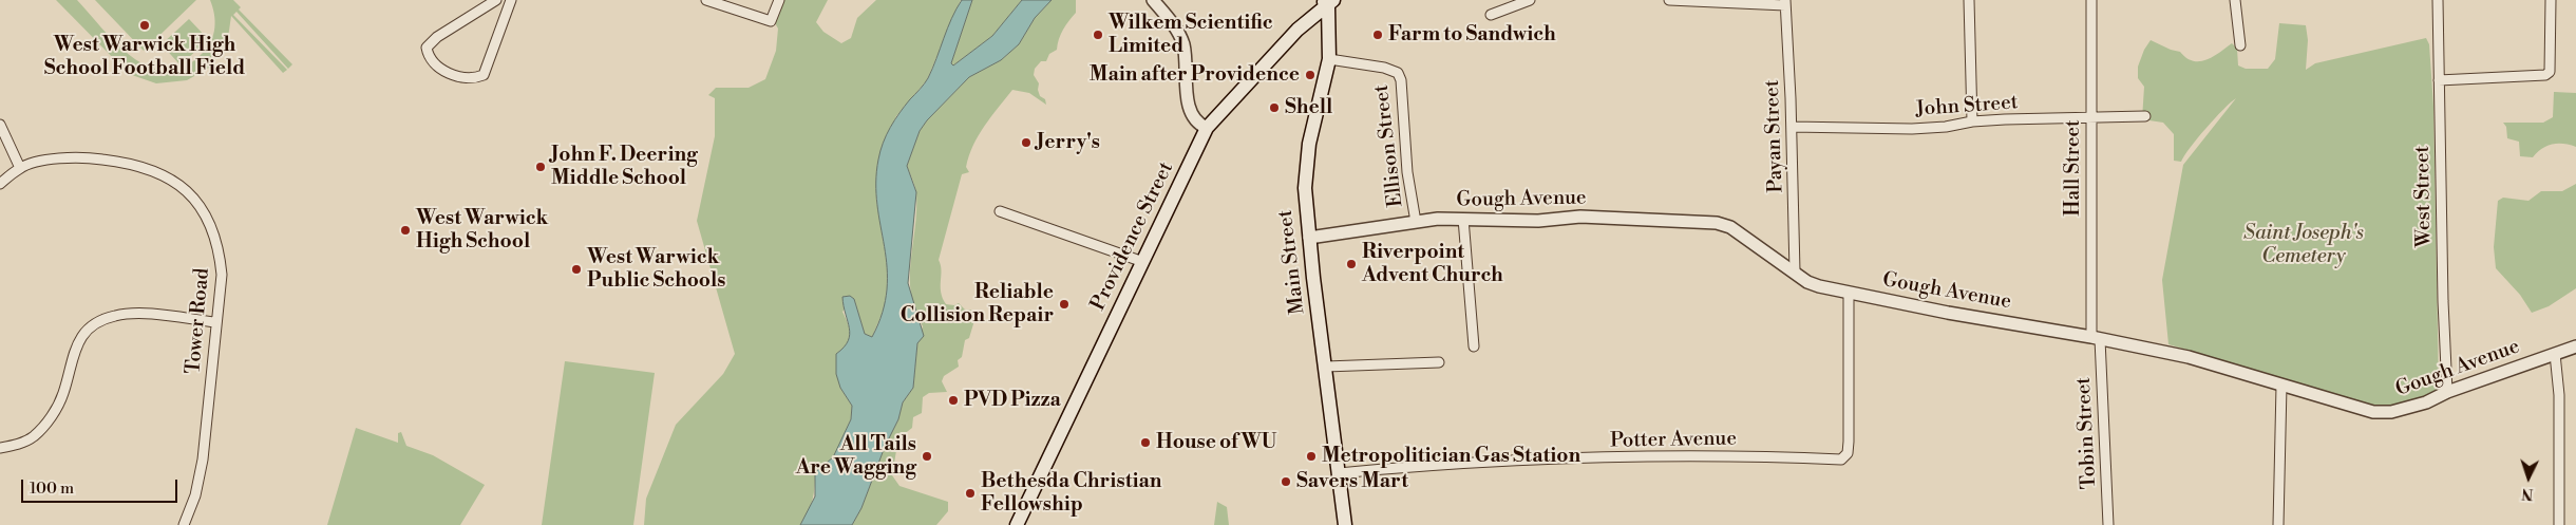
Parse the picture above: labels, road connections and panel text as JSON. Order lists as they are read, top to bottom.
{
  "streets": {
    "main road": ["Providence Street", "Main Street"],
    "street": [
      "John Street",
      "Payan Street",
      "Ellison Street",
      "Hall Street",
      "West Street",
      "Gough Avenue",
      "Tower Road",
      "Tobin Street",
      "Potter Avenue"
    ]
  },
  "crossings": [
    ["John Street", "Payan Street"],
    ["John Street", "Hall Street"],
    ["Payan Street", "Gough Avenue"],
    ["Ellison Street", "Gough Avenue"],
    ["Ellison Street", "Main Street"],
    ["Hall Street", "Gough Avenue"],
    ["Hall Street", "Tobin Street"],
    ["West Street", "Gough Avenue"],
    ["Gough Avenue", "Main Street"],
    ["Gough Avenue", "Tobin Street"],
    ["Gough Avenue", "Potter Avenue"],
    ["Providence Street", "Main Street"],
    ["Main Street", "Potter Avenue"]
  ],
  "parks": ["Saint Joseph's Cemetery"],
  "places": [
    "West Warwick High School Football Field",
    "Wilkem Scientific Limited",
    "Farm to Sandwich",
    "Main after Providence",
    "Shell",
    "Jerry's",
    "John F. Deering Middle School",
    "West Warwick High School",
    "Riverpoint Advent Church",
    "West Warwick Public Schools",
    "Reliable Collision Repair",
    "PVD Pizza",
    "House of WU",
    "All Tails Are Wagging",
    "Metropolitician Gas Station",
    "Savers Mart",
    "Bethesda Christian Fellowship"
  ],
  "scale_bar": "100 m",
  "north": "bottom"
}
